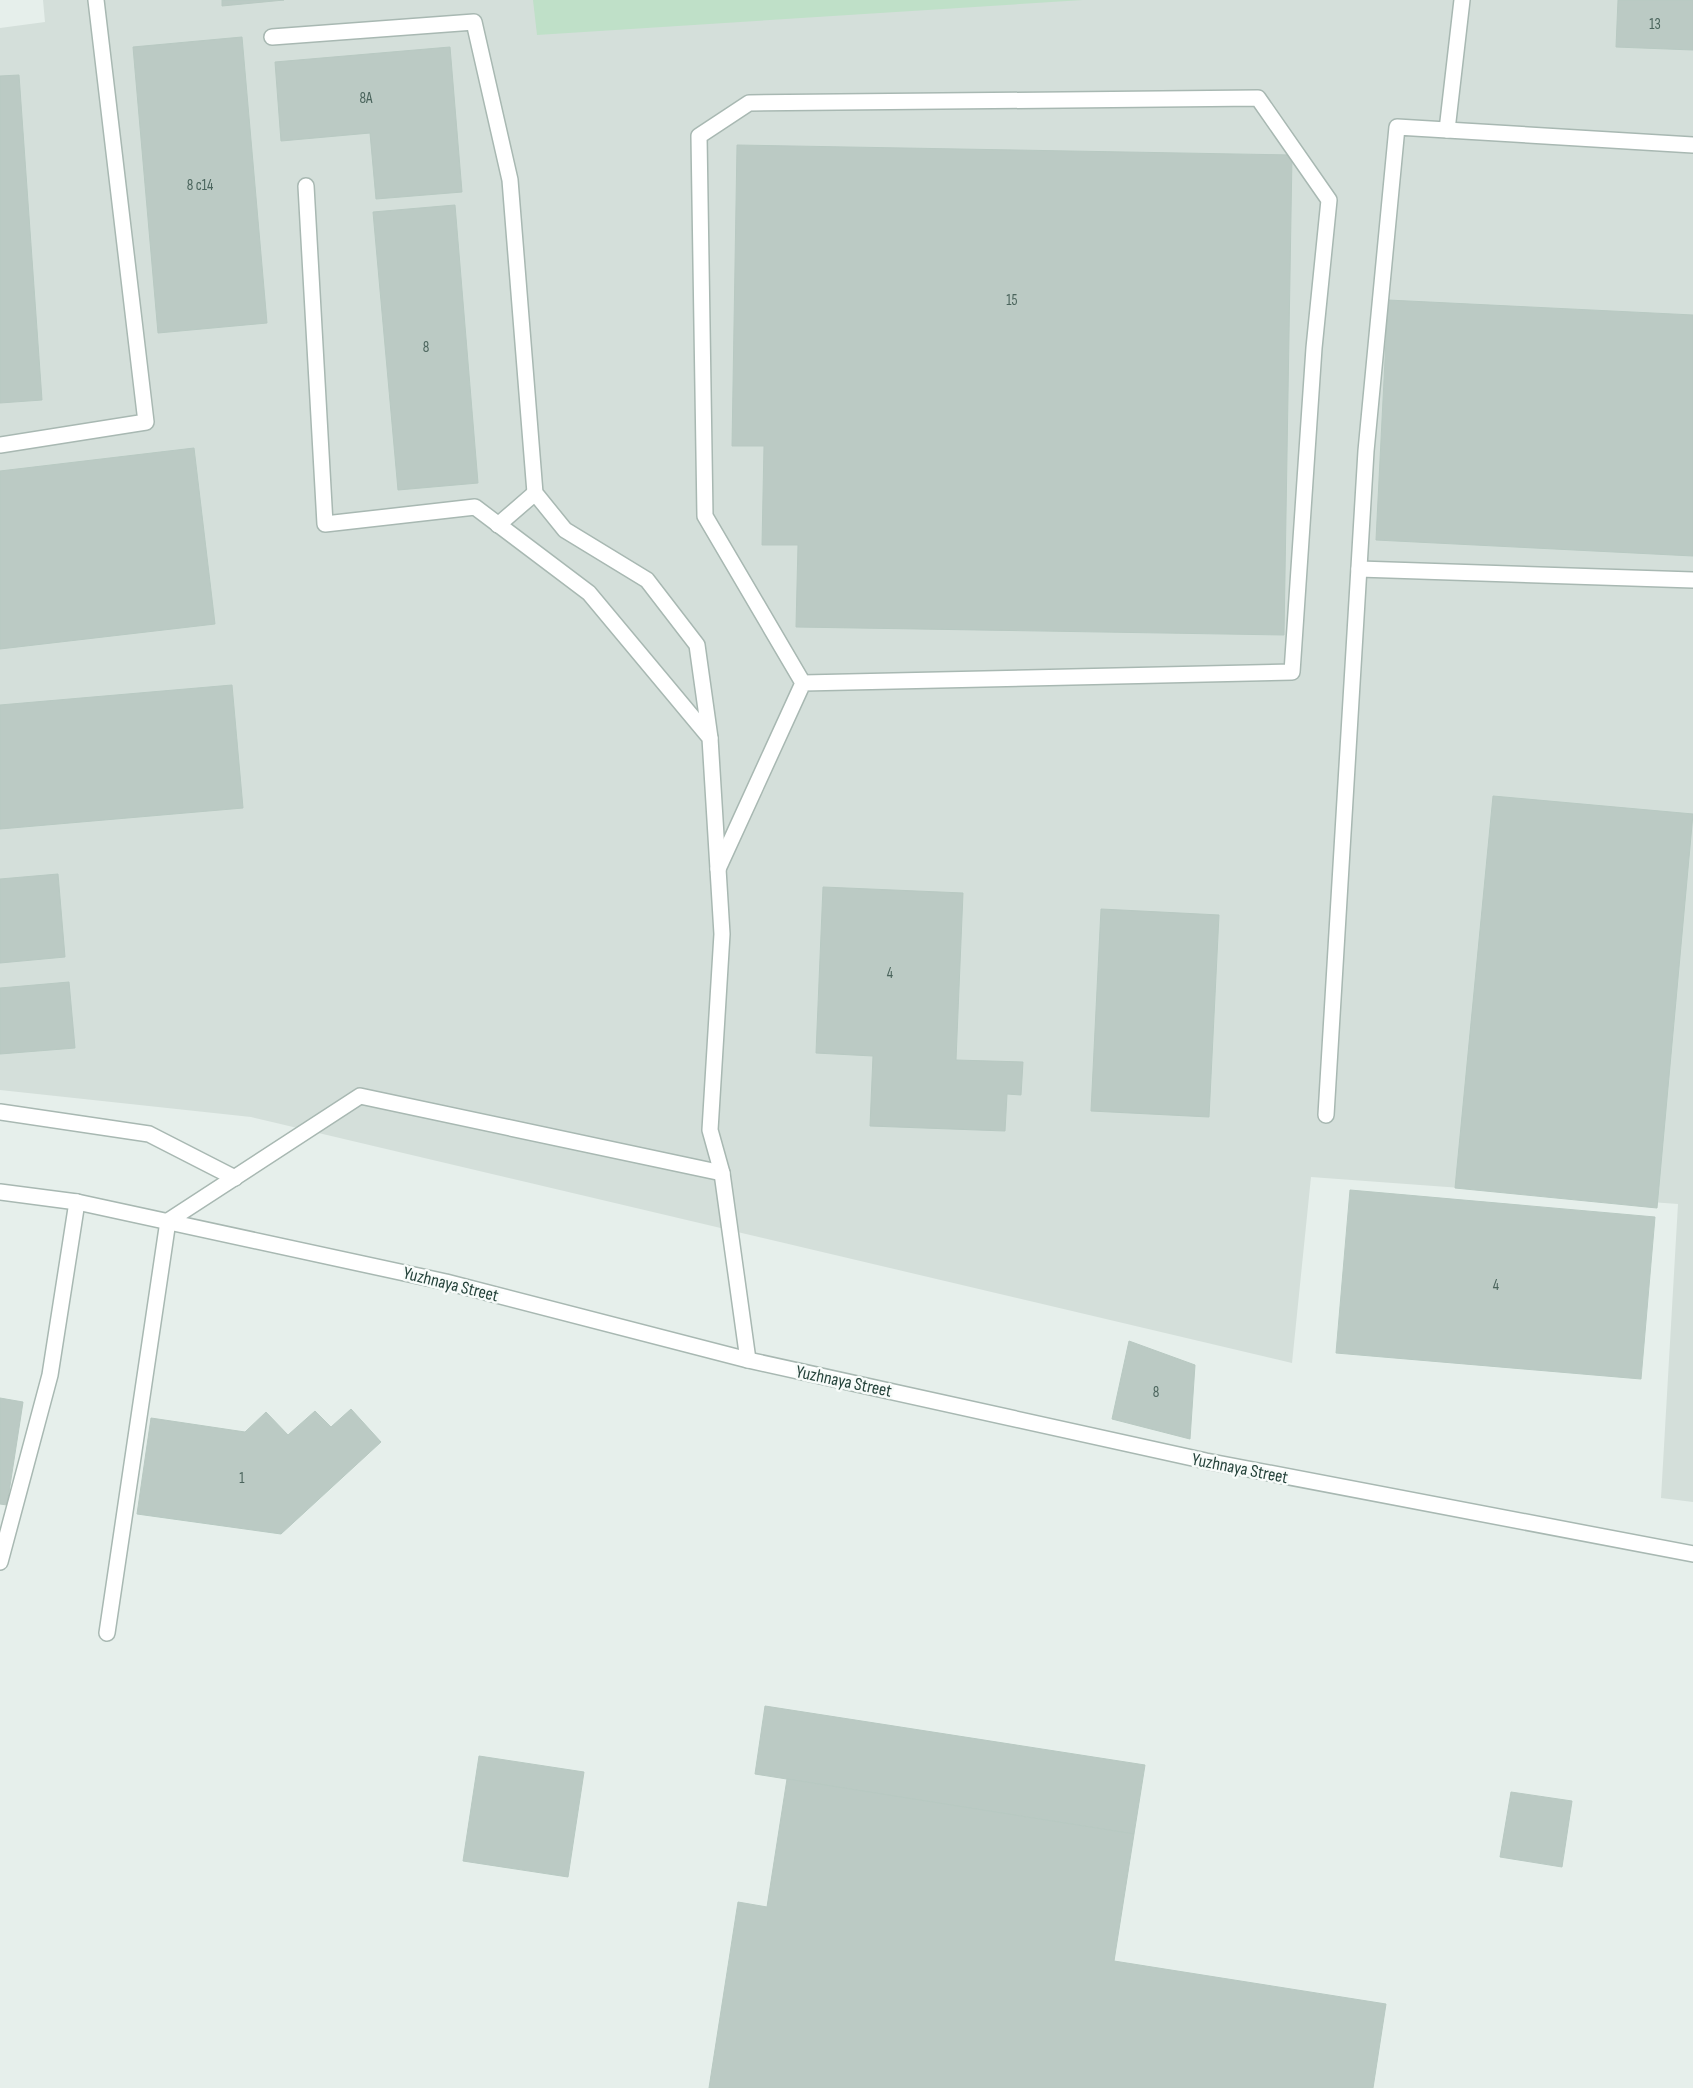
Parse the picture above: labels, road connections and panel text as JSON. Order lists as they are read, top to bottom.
{
  "streets": {
    "street": ["Yuzhnaya Street"]
  },
  "house_numbers": [
    "13",
    "8А",
    "8 с14",
    "15",
    "8",
    "4",
    "4",
    "8",
    "1"
  ]
}
